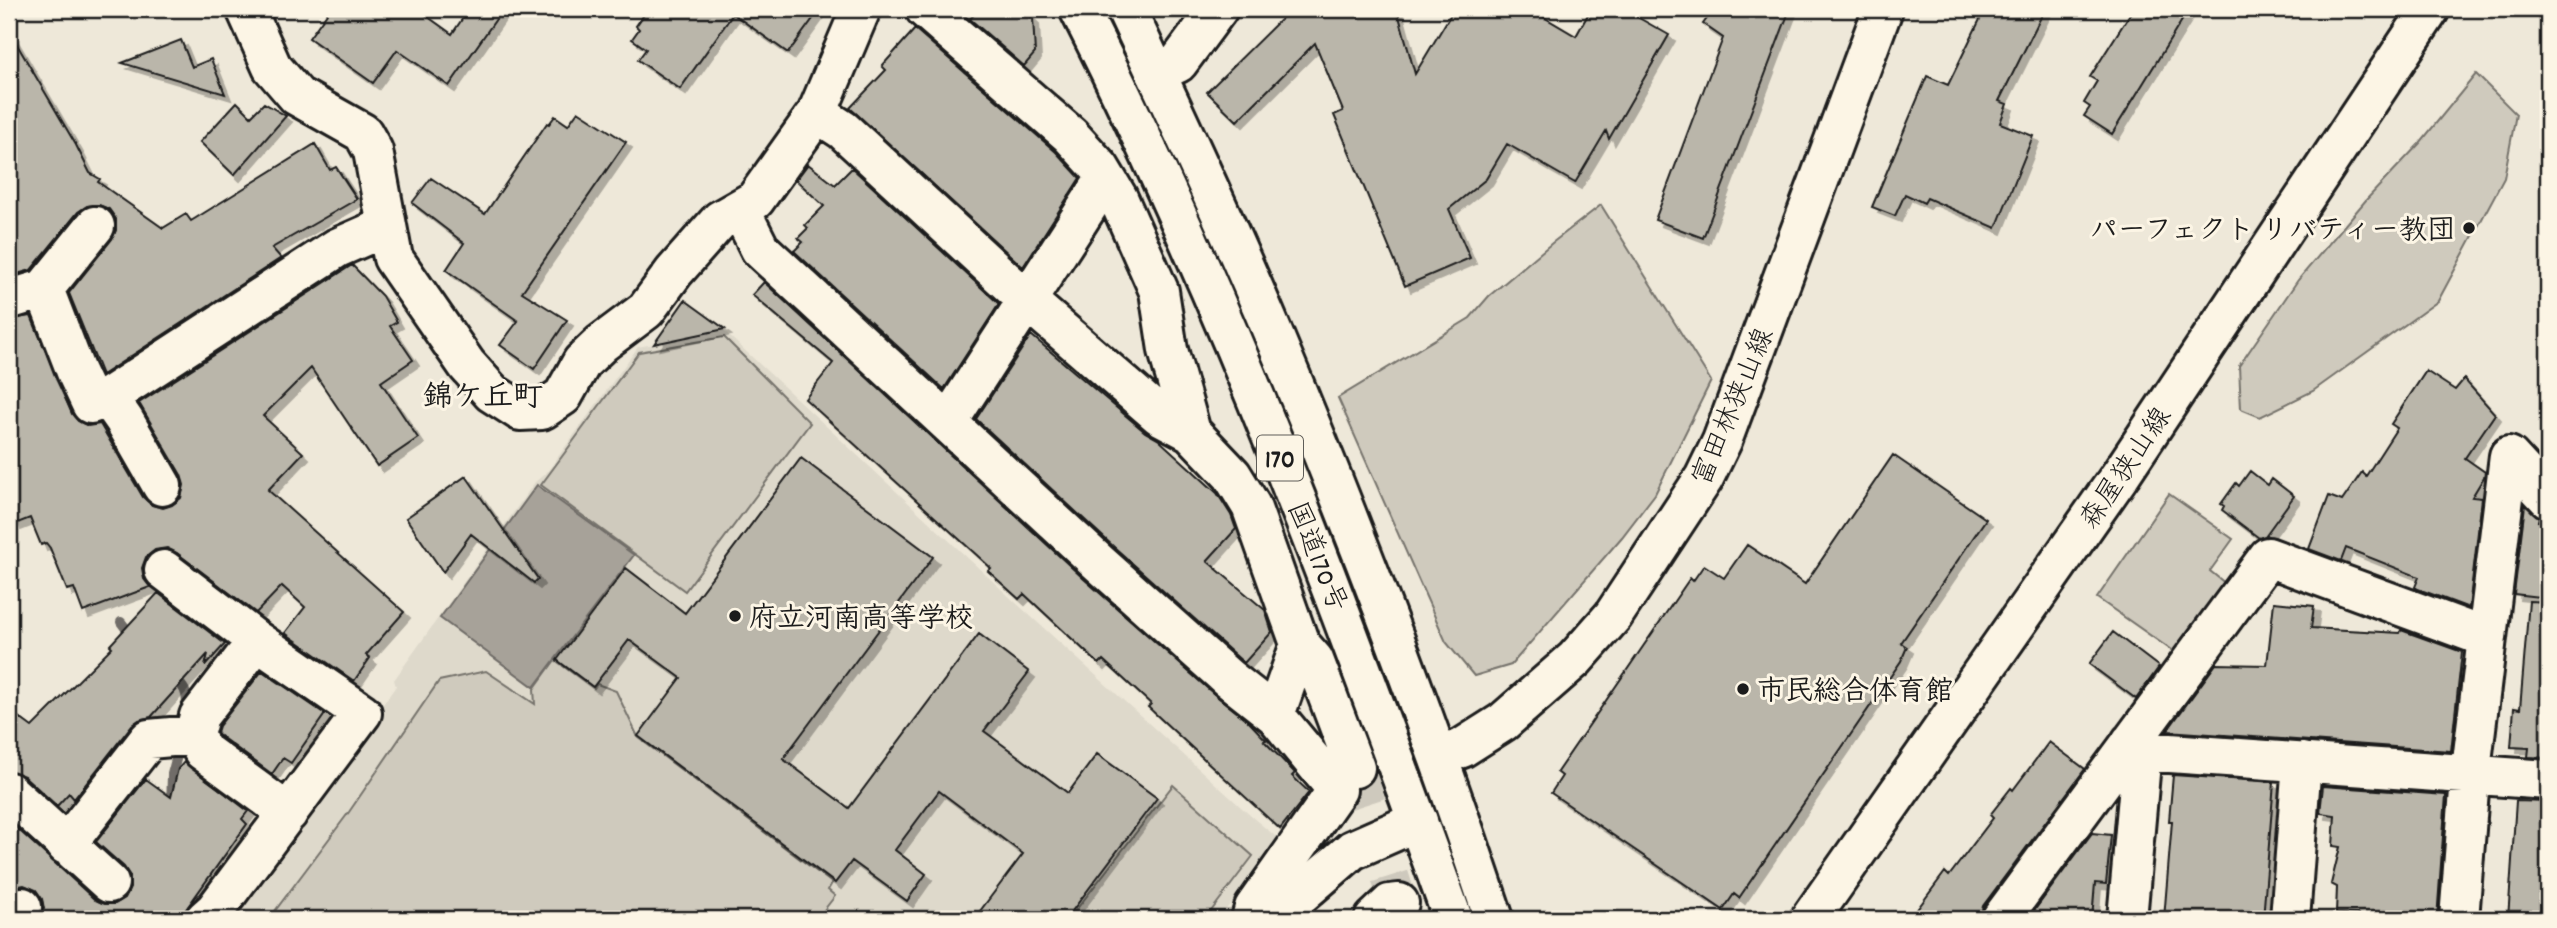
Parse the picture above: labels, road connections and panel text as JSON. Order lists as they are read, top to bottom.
{
  "streets": {
    "main road": [
      "富田林狭山線",
      "170",
      "森屋狭山線",
      "国道170号"
    ]
  },
  "crossings": [
    ["富田林狭山線", "国道170号"]
  ],
  "districts": ["錦ケ丘町"],
  "places": ["パーフェクト リバティー教団", "府立河南高等学校", "市民総合体育館"]
}
